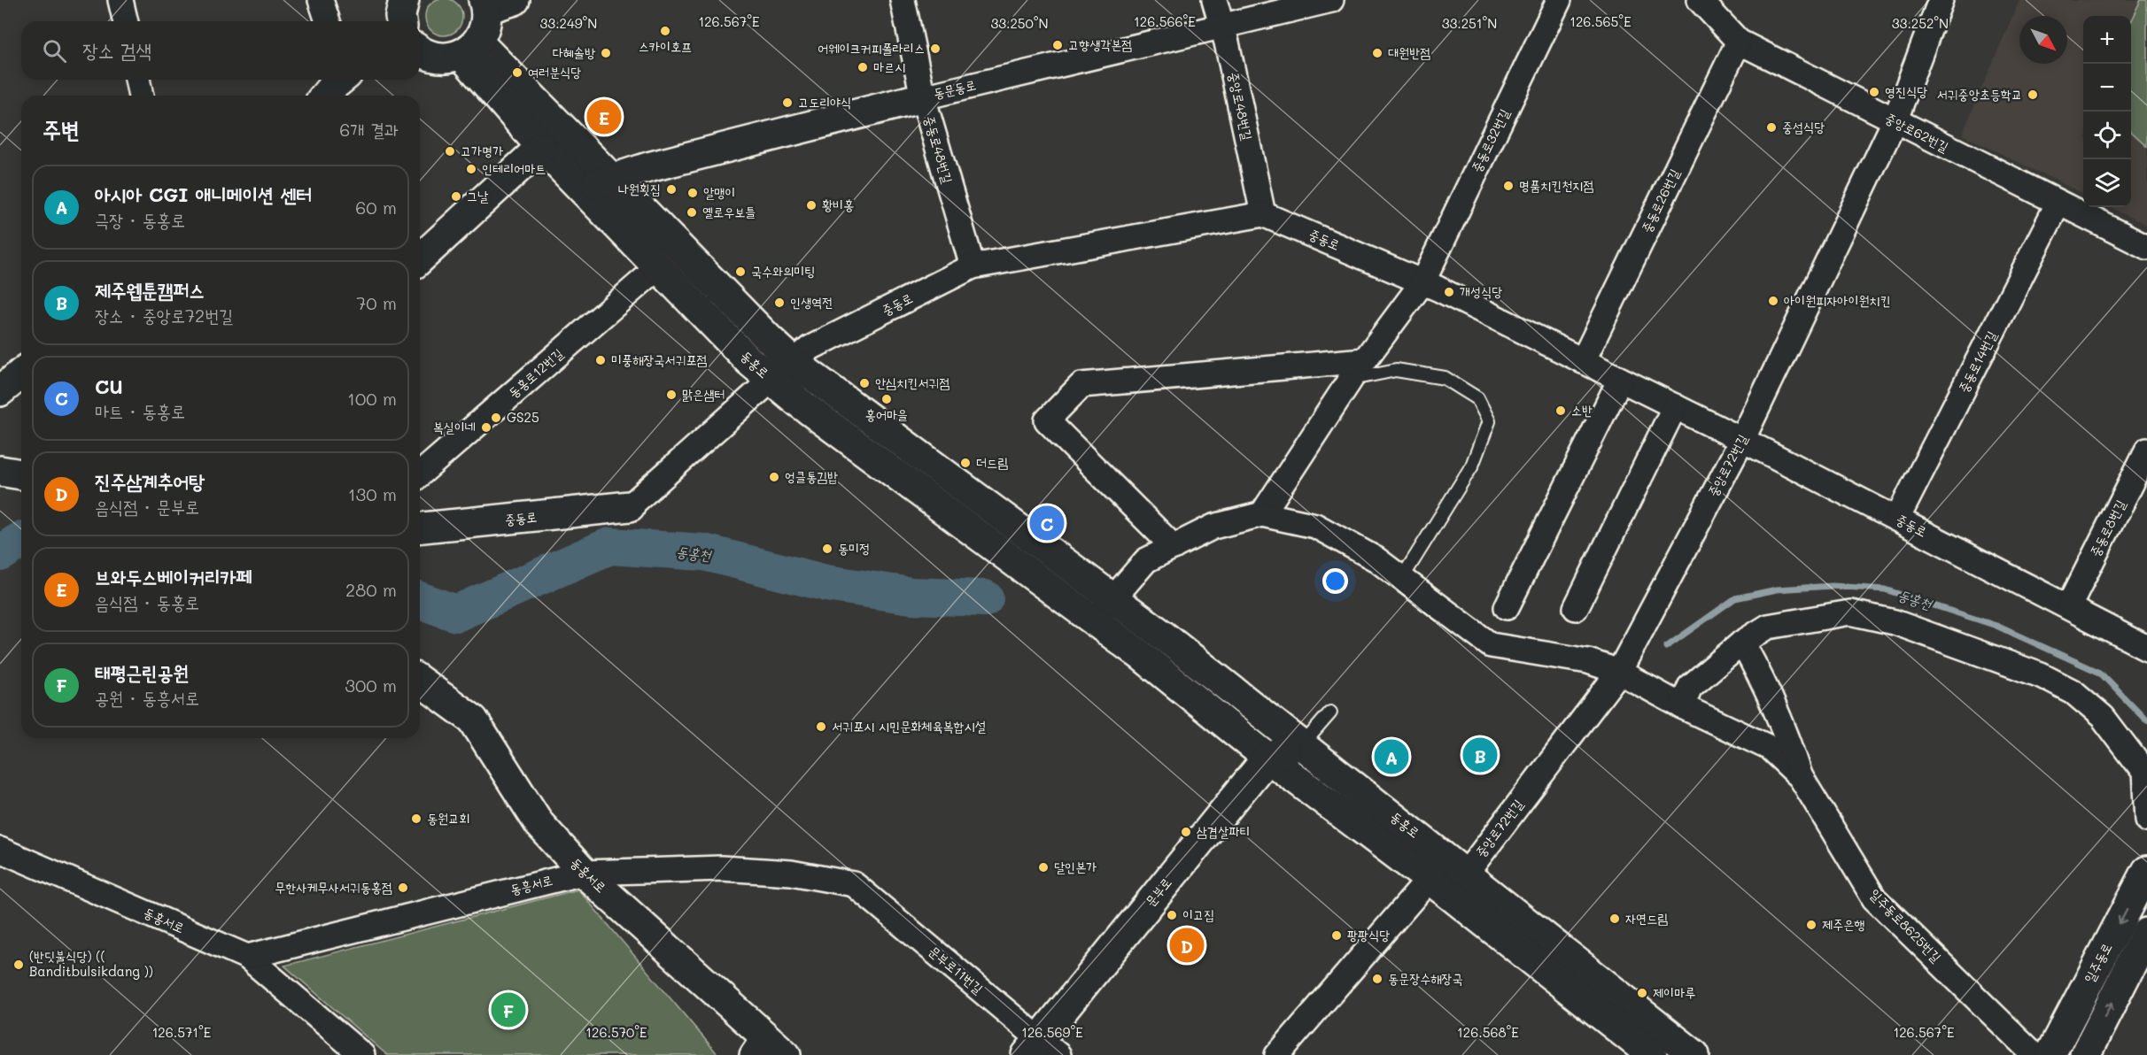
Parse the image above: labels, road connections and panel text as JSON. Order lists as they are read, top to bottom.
{
  "streets": {
    "main road": [
      "동문동로",
      "중동로",
      "동홍로",
      "동홍서로",
      "문부로",
      "일주동로"
    ],
    "street": [
      "중앙로48번길",
      "중앙로62번길",
      "중동로32번길",
      "중동로48번길",
      "중동로26번길",
      "중동로14번길",
      "동홍로12번길",
      "중앙로72번길",
      "중동로8번길",
      "동흥서로",
      "일주동로8625번길",
      "문부로11번길"
    ]
  },
  "crossings": [
    ["동문동로", "중앙로48번길"],
    ["동문동로", "중동로48번길"],
    ["동문동로", "동홍로"],
    ["중앙로48번길", "중동로"],
    ["중앙로62번길", "중동로26번길"],
    ["중앙로62번길", "중동로14번길"],
    ["중앙로62번길", "중앙로72번길"],
    ["중동로32번길", "중동로"],
    ["중동로48번길", "중동로"],
    ["중동로26번길", "중동로"],
    ["중동로", "중동로14번길"],
    ["중동로", "동홍로"],
    ["중동로", "중앙로72번길"],
    ["중동로", "중동로8번길"],
    ["동홍로", "동홍로12번길"],
    ["동홍로", "중앙로72번길"],
    ["동홍로", "문부로"],
    ["중앙로72번길", "일주동로8625번길"],
    ["동홍서로", "동흥서로"],
    ["동흥서로", "문부로11번길"],
    ["문부로", "문부로11번길"]
  ],
  "water": ["동홍천"],
  "places": [
    "스카이호프",
    "고향생각본점",
    "어웨이크커피폴라리스",
    "다혜솔방",
    "대원반점",
    "마르시",
    "여러분식당",
    "영진식당",
    "서귀중앙초등학교",
    "고도리야식",
    "중섭식당",
    "고가명가",
    "인테리어마트",
    "명품치킨천지점",
    "나원횟집",
    "알맹이",
    "그날",
    "황비홍",
    "옐로우보틀",
    "국수와의미팅",
    "개성식당",
    "아이원피자아이원치킨",
    "인생역전",
    "미풍해장국서귀포점",
    "안심치킨서귀점",
    "맑은샘터",
    "홍어마을",
    "소반",
    "GS25",
    "복실이네",
    "더드림",
    "엉클통김밥",
    "동미정",
    "서귀포시 시민문화체육복합시설",
    "동원교회",
    "삼겹살파티",
    "달인본가",
    "무한사케무사서귀동홍점",
    "이고집",
    "자연드림",
    "제주은행",
    "팡팡식당",
    "(반딧불식당) (( Banditbulsikdang ))",
    "동문장수해장국",
    "제이마루"
  ],
  "north": "bottom right",
  "page": {
    "map_buttons": ["+", "−"],
    "search": "장소 검색",
    "heading": ["주변", "6개 결과"],
    "pins": [
      "E",
      "C",
      "B",
      "A",
      "D",
      "F"
    ],
    "list": [
      {
        "mark": "A",
        "name": "아시아 CGI 애니메이션 센터",
        "note": "극장 · 동홍로",
        "value": "60 m"
      },
      {
        "mark": "B",
        "name": "제주웹툰캠퍼스",
        "note": "장소 · 중앙로72번길",
        "value": "70 m"
      },
      {
        "mark": "C",
        "name": "CU",
        "note": "마트 · 동홍로",
        "value": "100 m"
      },
      {
        "mark": "D",
        "name": "진주삼계추어탕",
        "note": "음식점 · 문부로",
        "value": "130 m"
      },
      {
        "mark": "E",
        "name": "브와두스베이커리카페",
        "note": "음식점 · 동홍로",
        "value": "280 m"
      },
      {
        "mark": "F",
        "name": "태평근린공원",
        "note": "공원 · 동흥서로",
        "value": "300 m"
      }
    ]
  },
  "coordinates": [
    "126.567°E",
    "126.566°E",
    "126.565°E",
    "33.249°N",
    "33.250°N",
    "33.251°N",
    "33.252°N",
    "126.571°E",
    "126.570°E",
    "126.569°E",
    "126.568°E"
  ]
}
